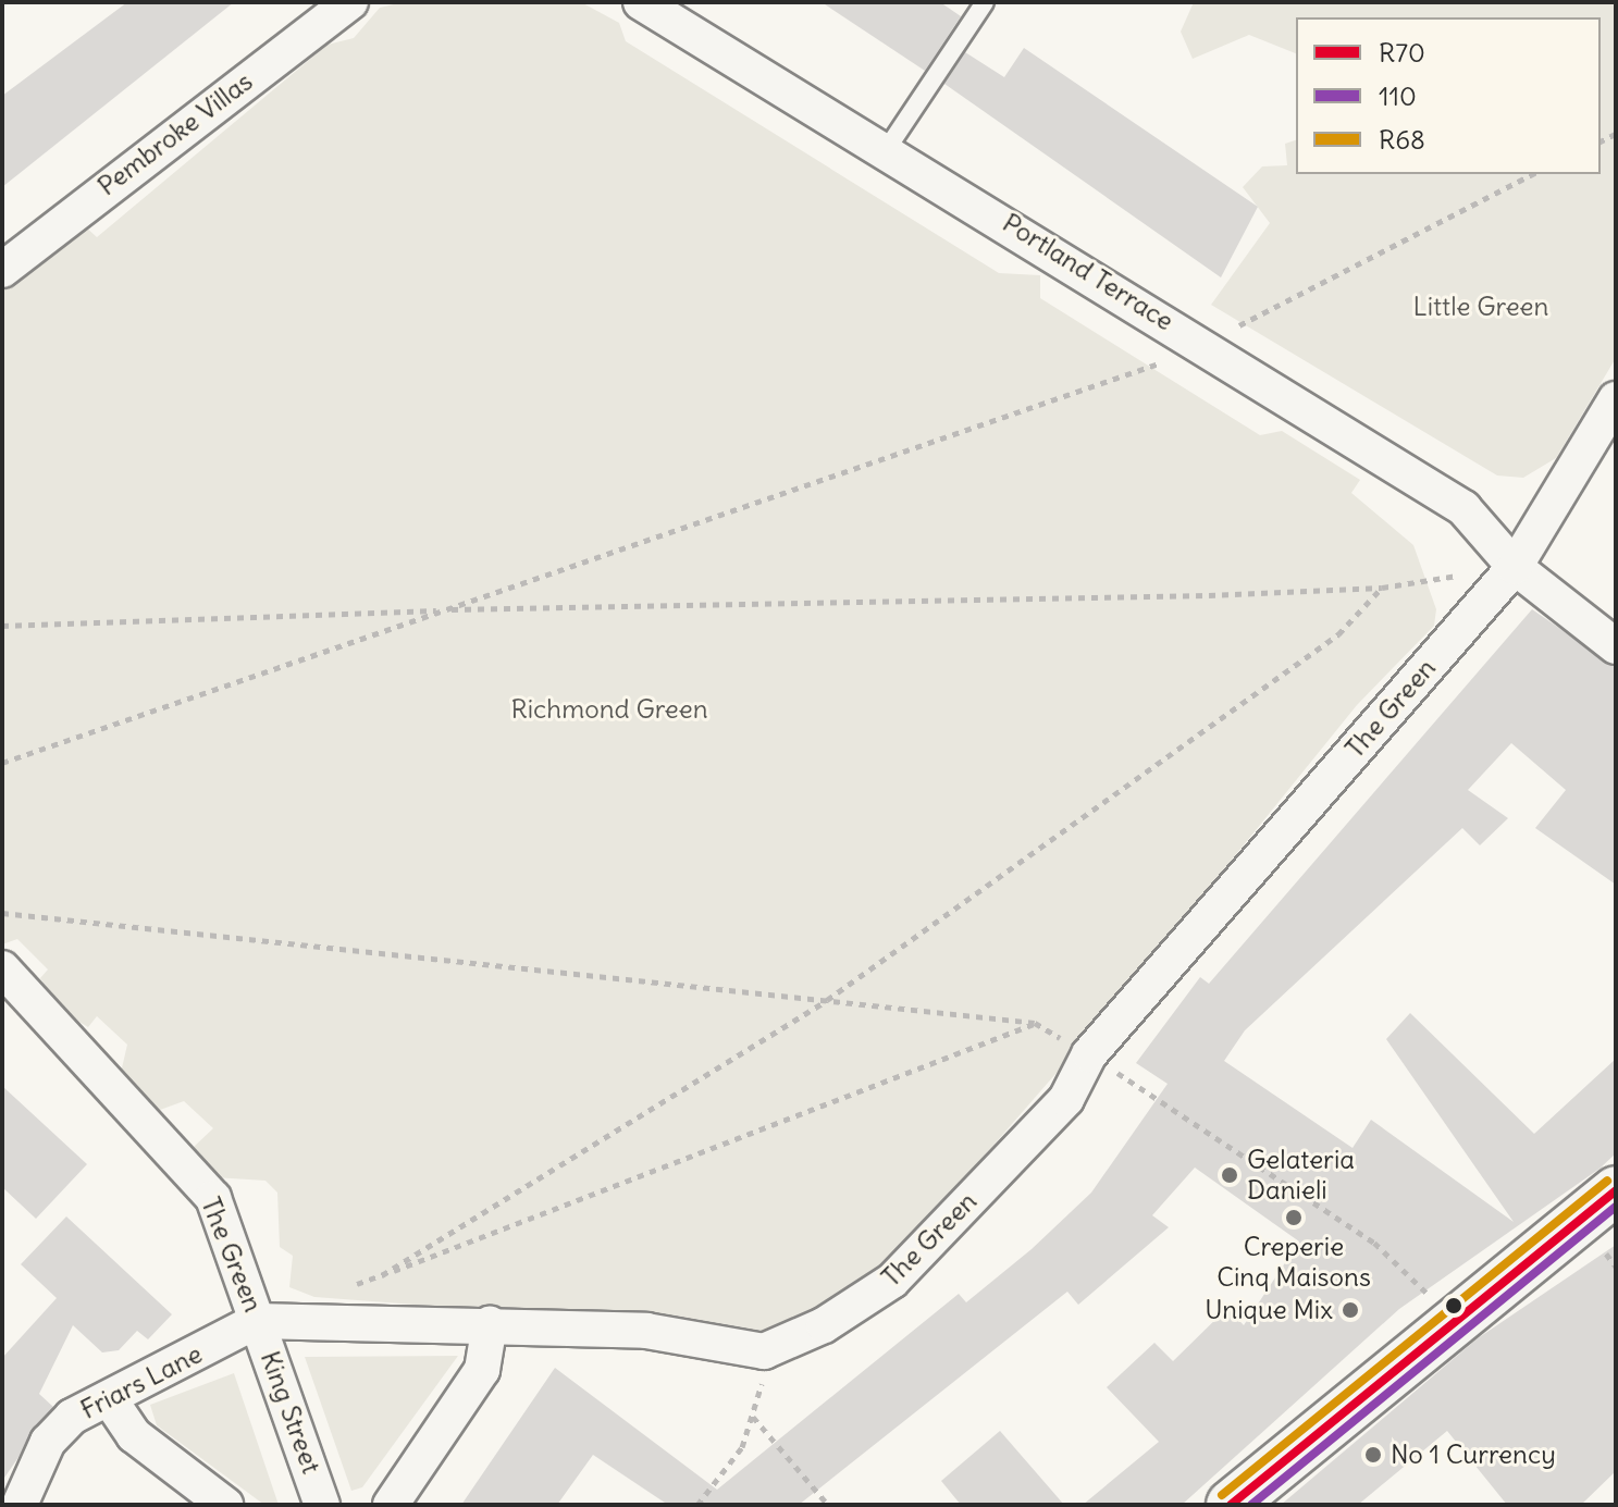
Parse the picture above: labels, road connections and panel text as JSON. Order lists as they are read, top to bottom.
{
  "streets": {
    "street": [
      "Pembroke Villas",
      "Portland Terrace",
      "The Green",
      "Friars Lane",
      "King Street"
    ]
  },
  "crossings": [
    ["Portland Terrace", "The Green"],
    ["The Green", "Friars Lane"],
    ["The Green", "King Street"],
    ["Friars Lane", "King Street"]
  ],
  "parks": ["Little Green", "Richmond Green"],
  "places": [
    "Gelateria Danieli",
    "Creperie Cinq Maisons",
    "Unique Mix",
    "No 1 Currency"
  ],
  "lines": ["transit line R68", "transit line R70", "transit line 110"],
  "legend": ["R70", "110", "R68"]
}
